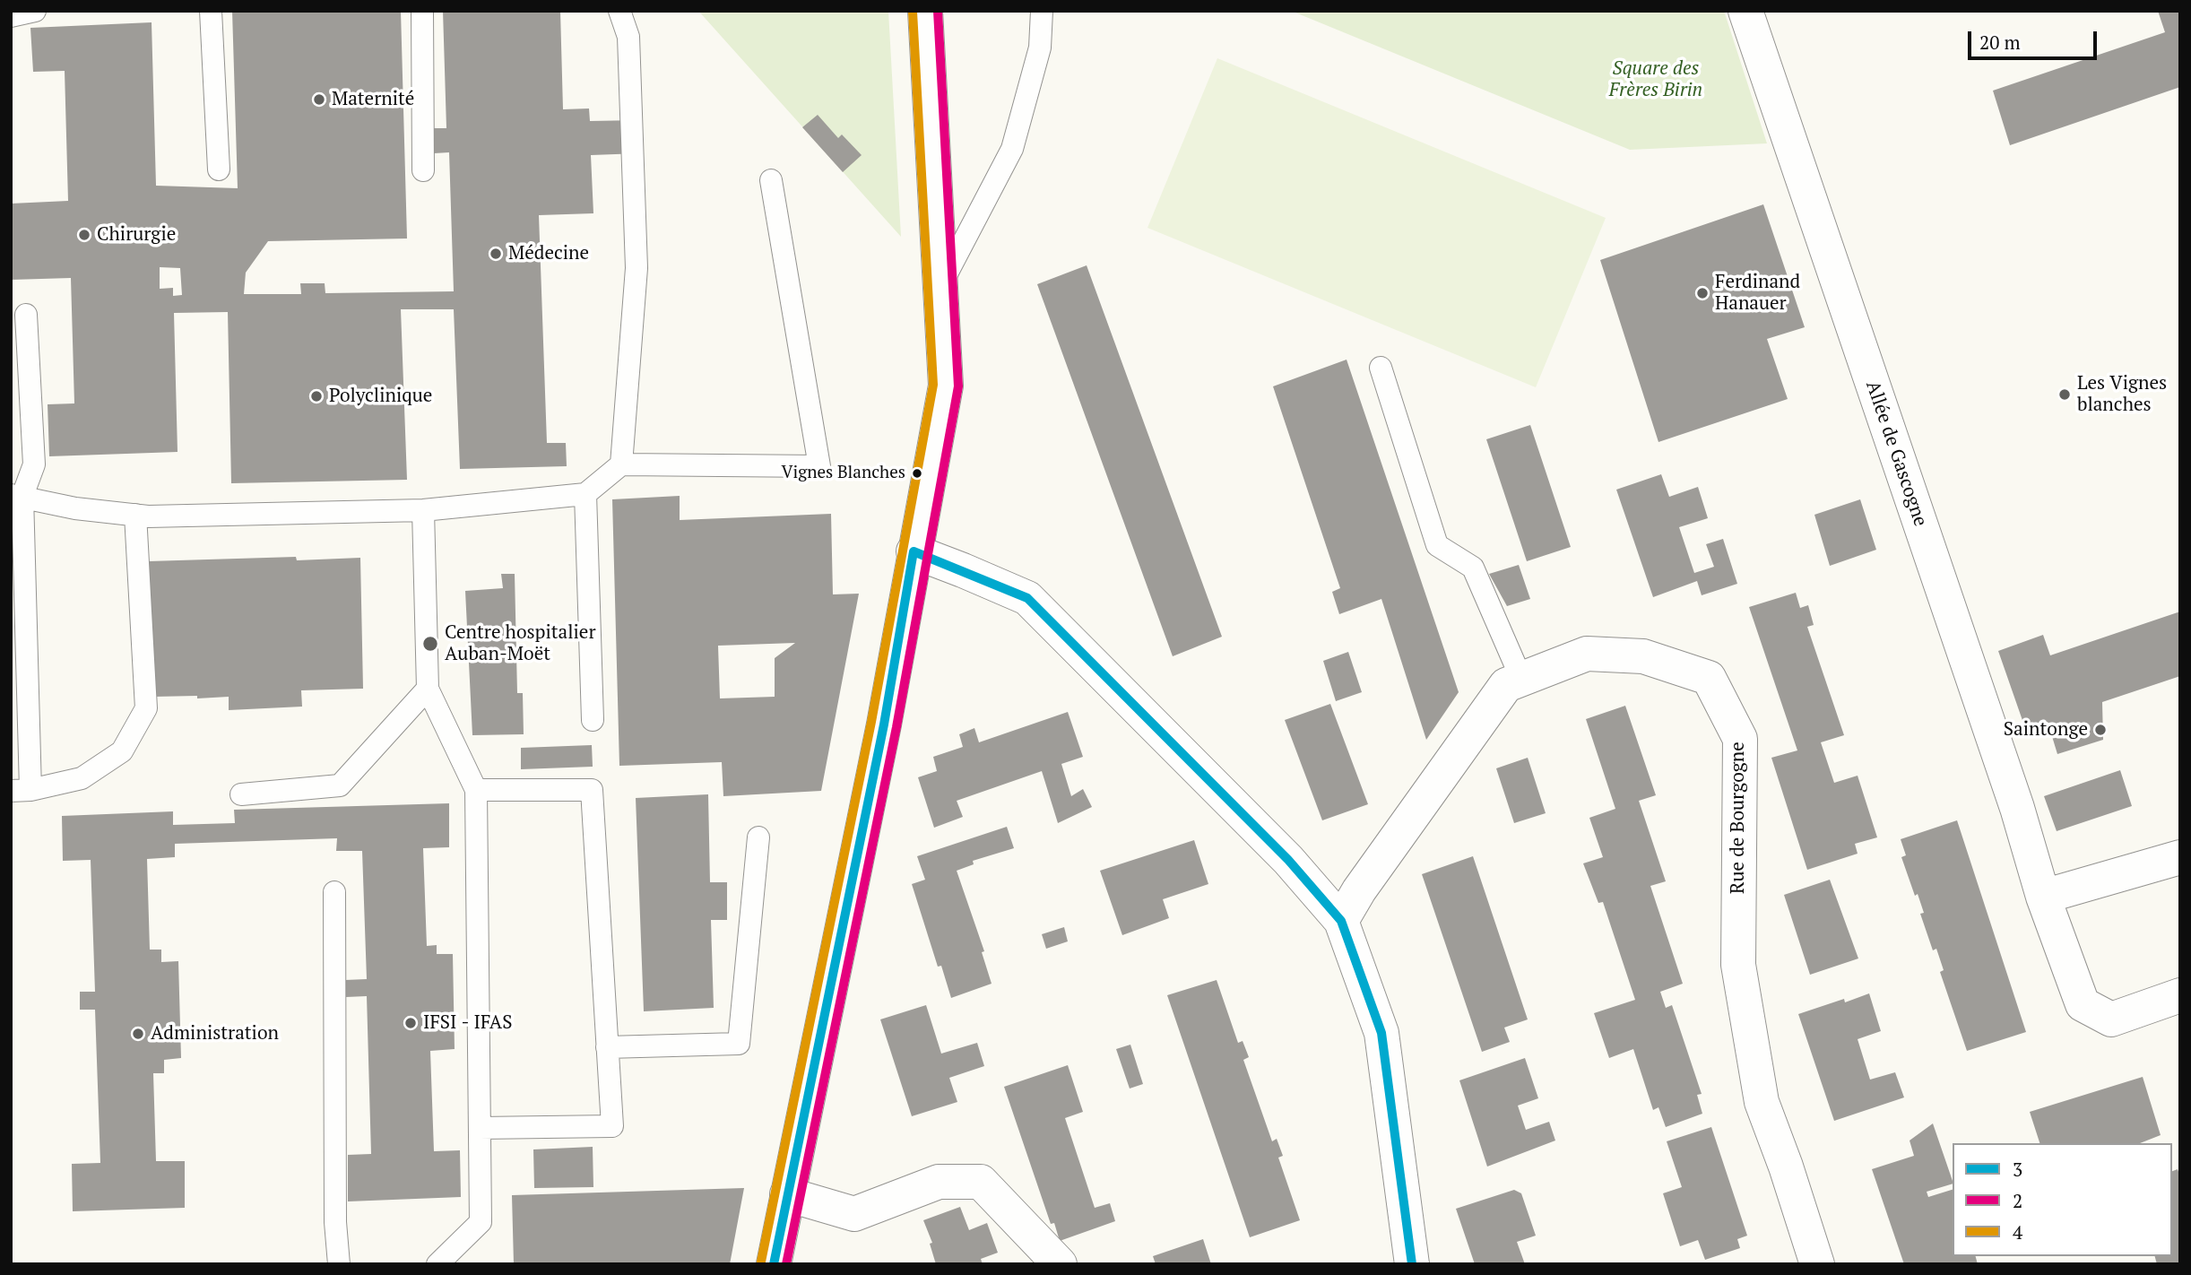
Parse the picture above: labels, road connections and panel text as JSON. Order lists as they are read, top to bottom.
{
  "streets": {
    "street": ["Allée de Gascogne", "Rue de Bourgogne"]
  },
  "parks": ["Square des Frères Birin"],
  "places": [
    "Maternité",
    "Chirurgie",
    "Médecine",
    "Ferdinand Hanauer",
    "Les Vignes blanches",
    "Polyclinique",
    "Vignes Blanches",
    "Centre hospitalier Auban-Moët",
    "Saintonge",
    "IFSI - IFAS",
    "Administration"
  ],
  "lines": ["transit line 2", "transit line 4", "transit line 3"],
  "legend": ["3", "2", "4"],
  "scale_bar": "20 m"
}
